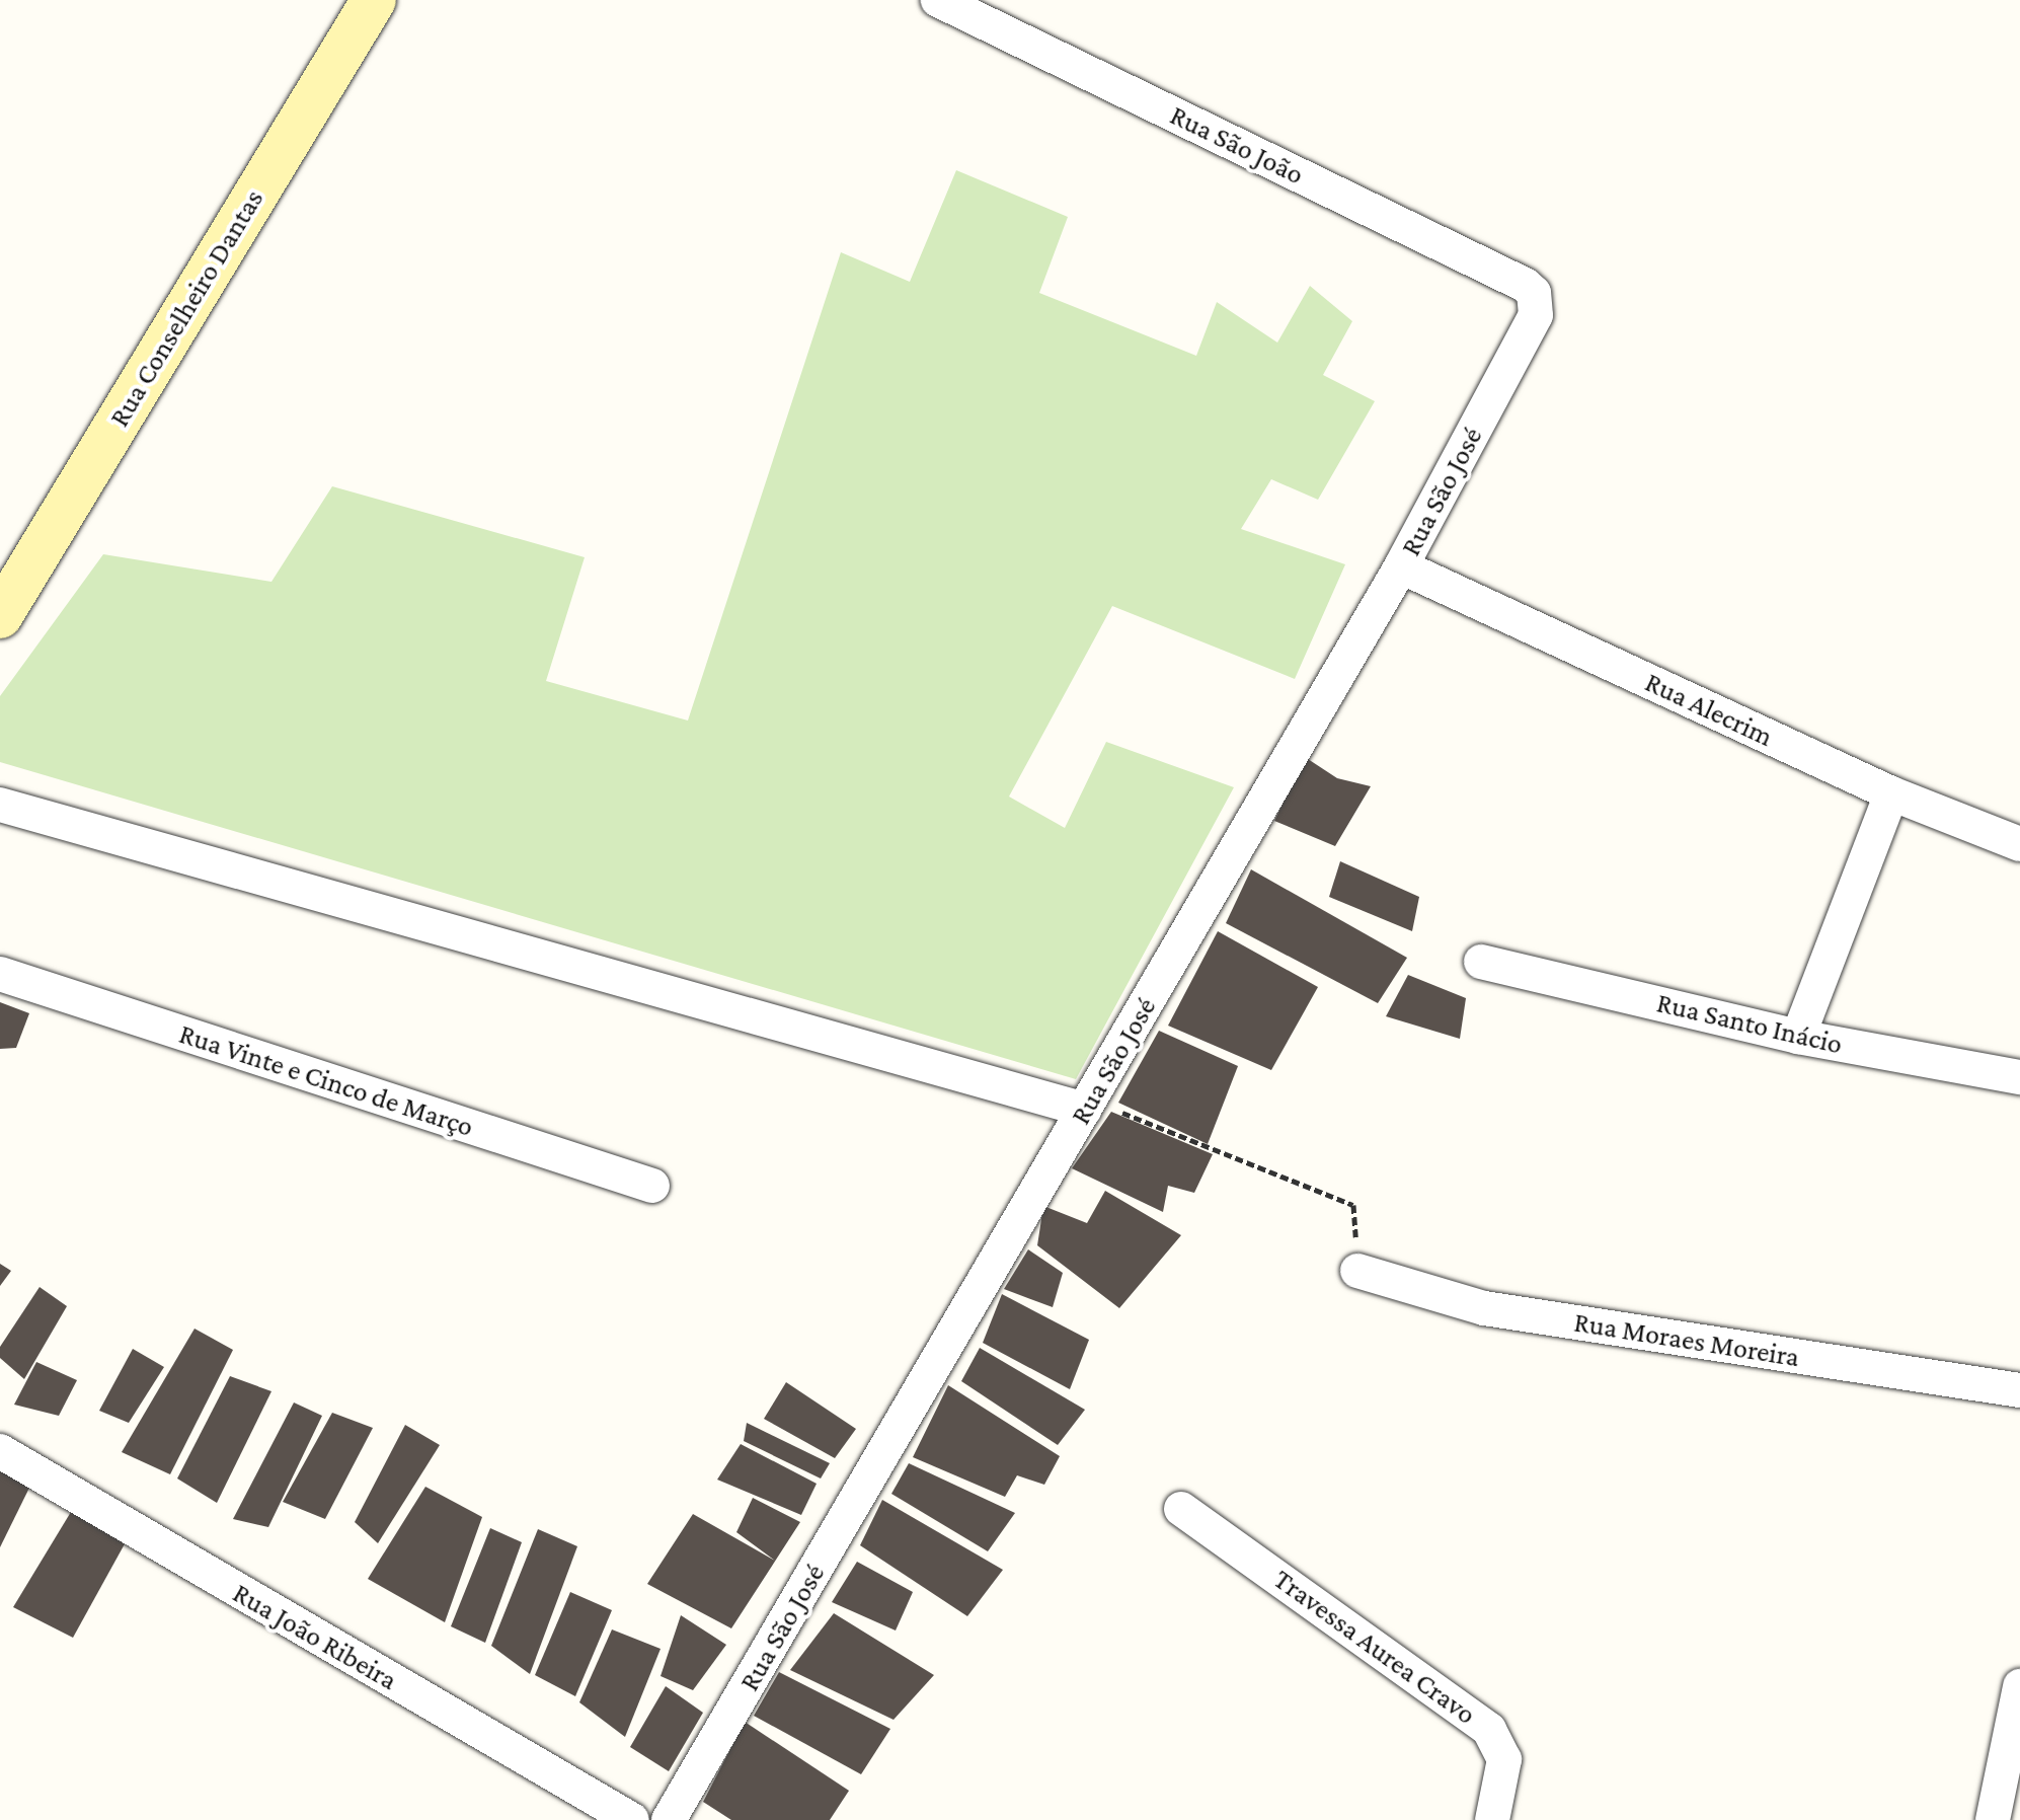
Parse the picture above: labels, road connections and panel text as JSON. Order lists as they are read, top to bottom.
{
  "streets": {
    "main road": ["Rua Conselheiro Dantas"],
    "street": [
      "Rua São João",
      "Rua São José",
      "Rua Alecrim",
      "Rua Santo Inácio",
      "Rua Vinte e Cinco de Março",
      "Rua Moraes Moreira",
      "Rua João Ribeira",
      "Travessa Aurea Cravo"
    ]
  },
  "crossings": [
    ["Rua São João", "Rua São José"],
    ["Rua São José", "Rua Alecrim"]
  ]
}
